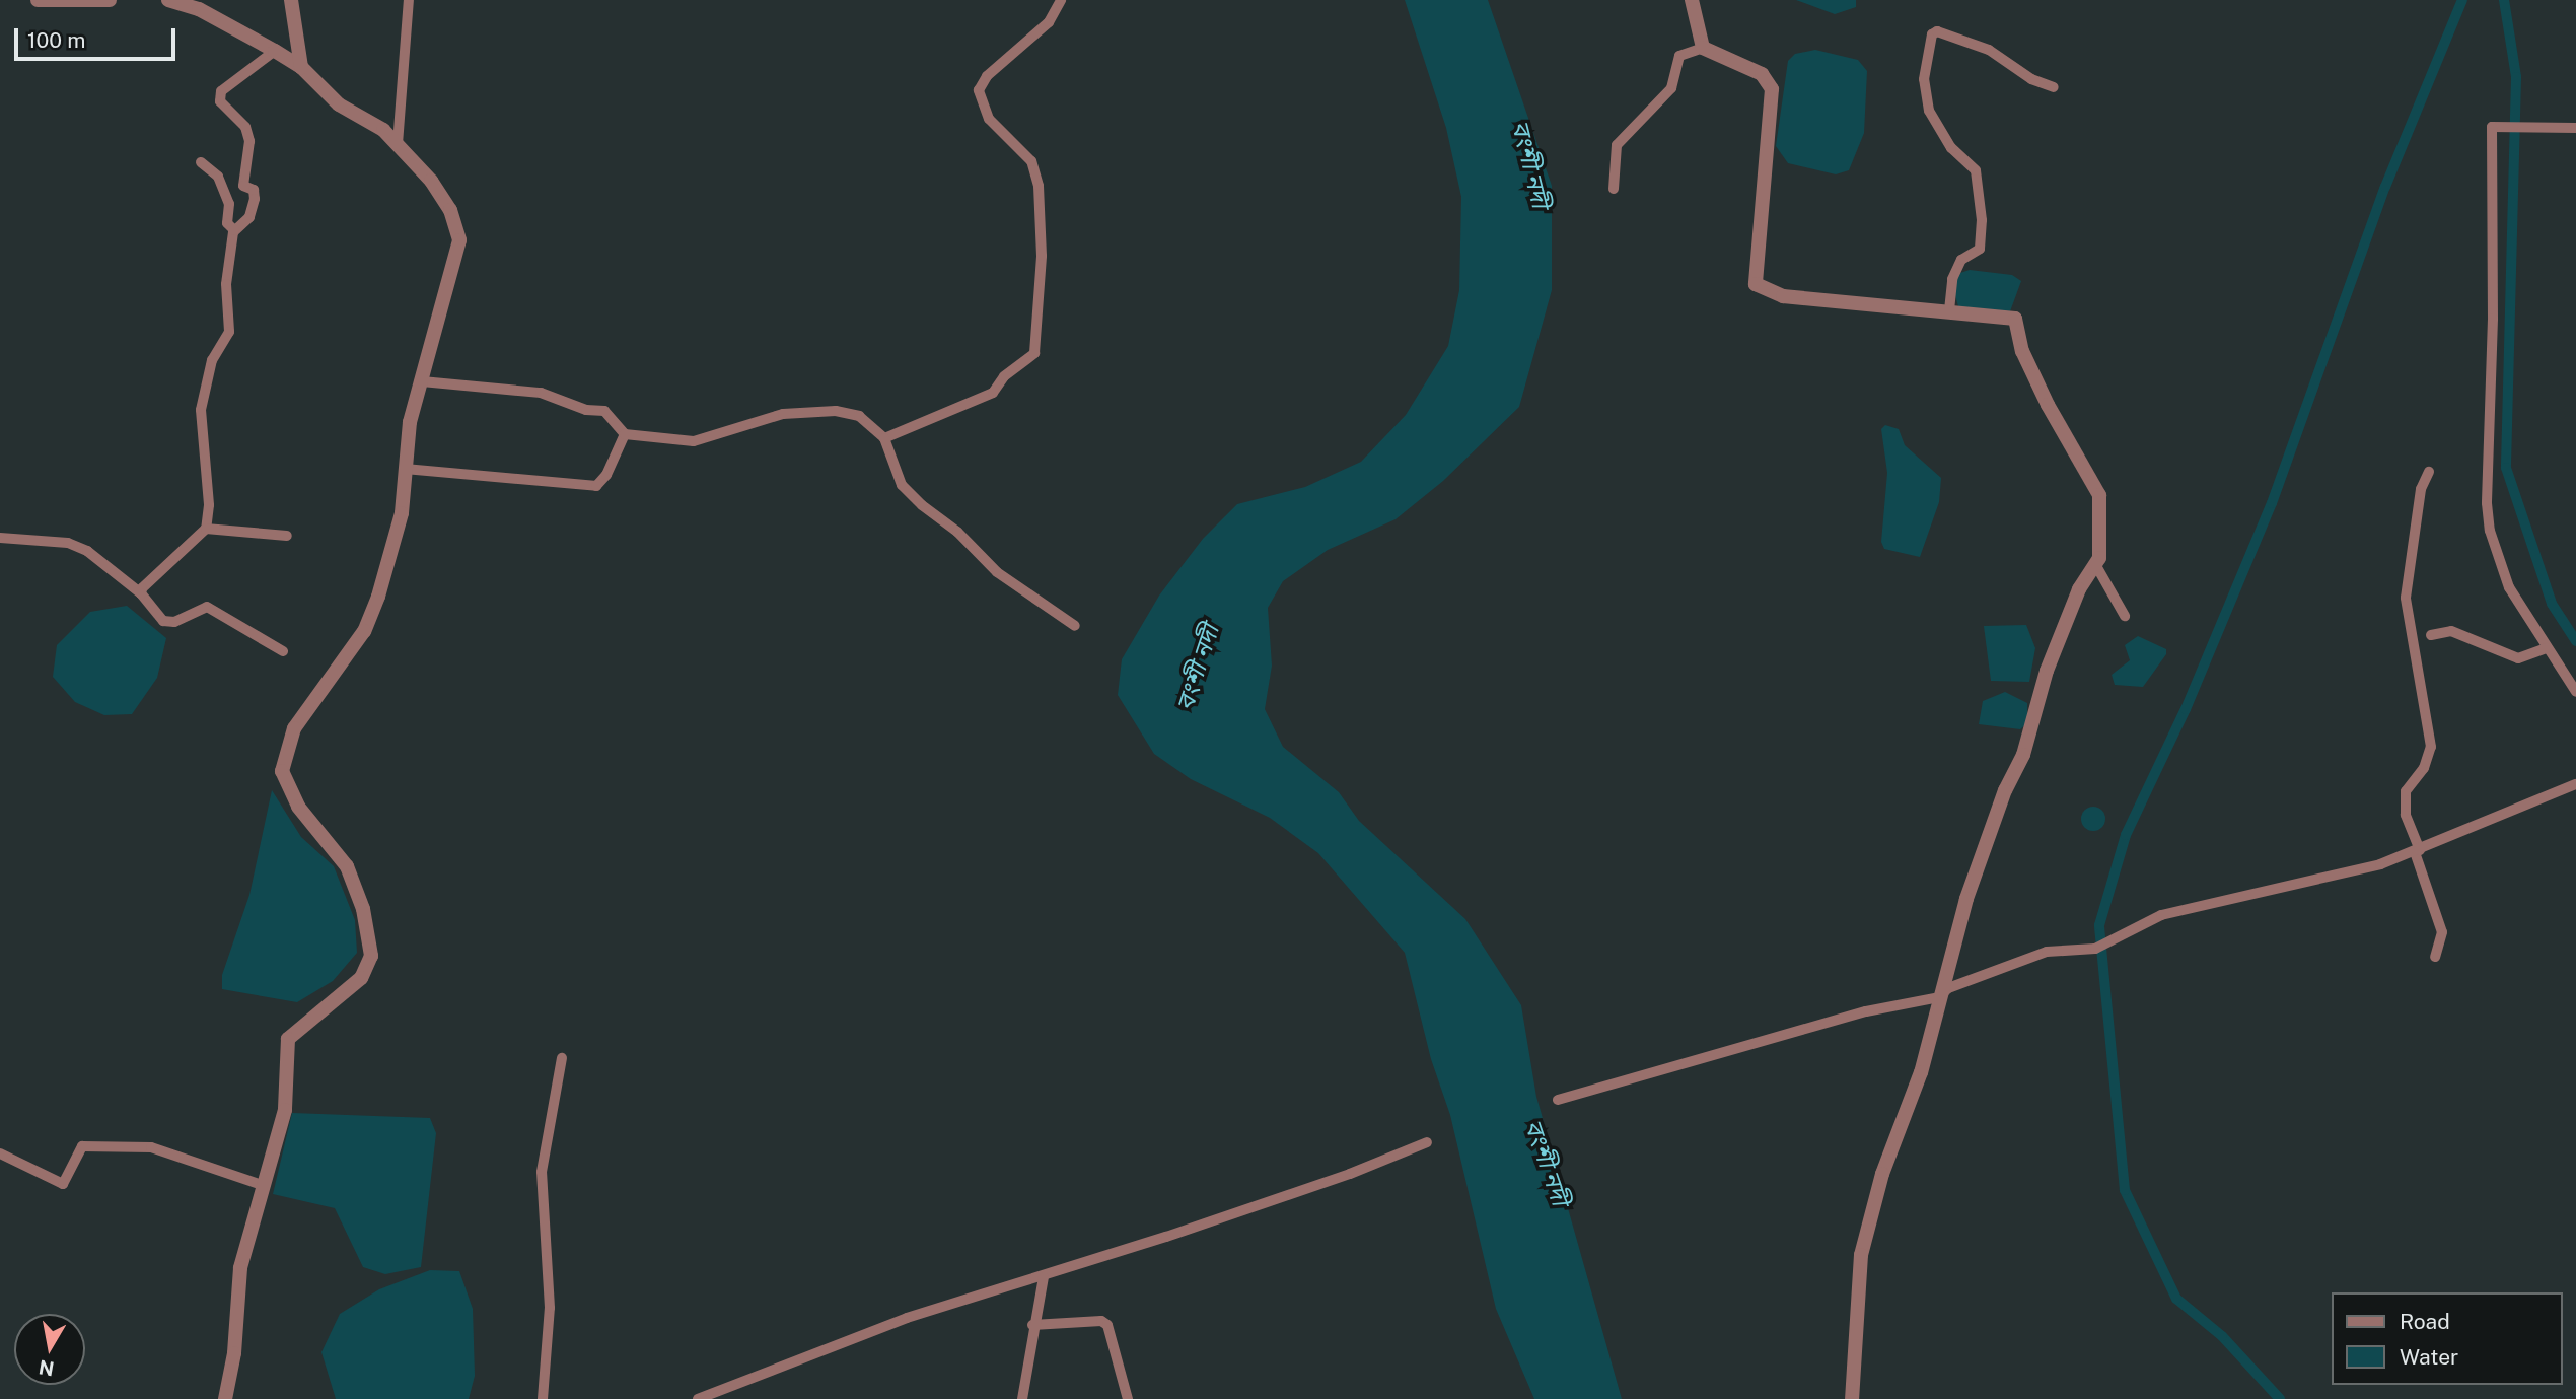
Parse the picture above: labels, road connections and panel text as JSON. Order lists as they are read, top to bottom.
{
  "water": ["বংশী নদী"],
  "legend": ["Road", "Water"],
  "scale_bar": "100 m",
  "north": "bottom"
}
